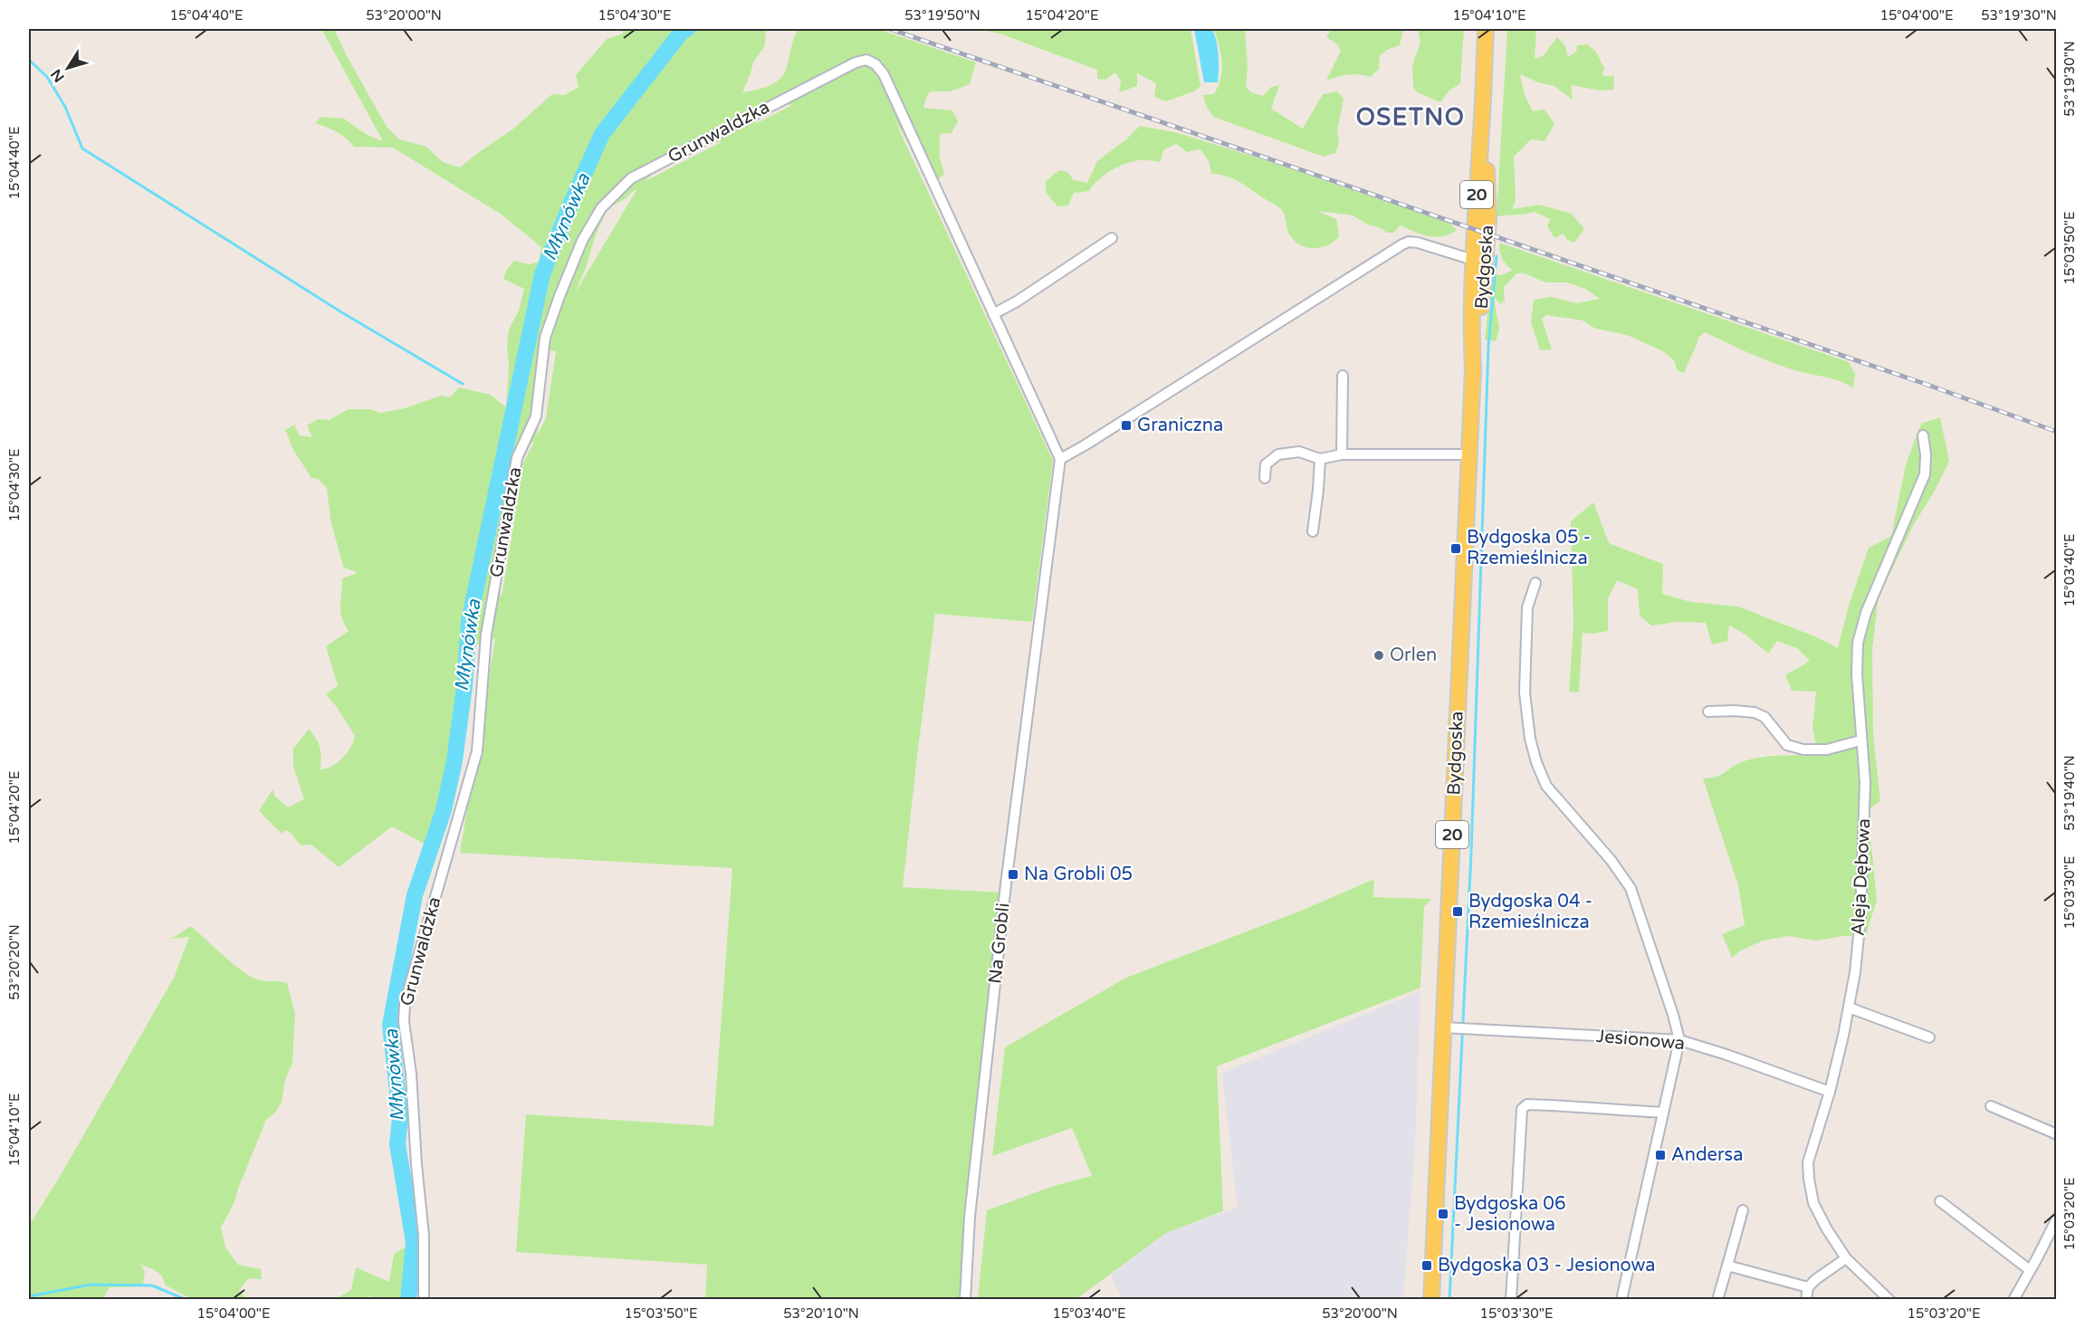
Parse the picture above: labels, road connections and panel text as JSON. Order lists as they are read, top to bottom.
{
  "streets": {
    "main road": ["20", "Bydgoska"],
    "street": [
      "Grunwaldzka",
      "Aleja Dębowa",
      "Na Grobli",
      "Jesionowa"
    ]
  },
  "crossings": [
    ["Bydgoska", "Jesionowa"],
    ["Aleja Dębowa", "Jesionowa"]
  ],
  "districts": ["OSETNO"],
  "water": ["Młynówka"],
  "places": {
    "transit": [
      "Graniczna",
      "Bydgoska 05 - Rzemieślnicza",
      "Na Grobli 05",
      "Bydgoska 04 - Rzemieślnicza",
      "Andersa",
      "Bydgoska 06 - Jesionowa",
      "Bydgoska 03 - Jesionowa"
    ],
    "other": ["Orlen"]
  },
  "north": "bottom left",
  "coordinates": [
    "15°04'40\"E",
    "53°20'00\"N",
    "15°04'30\"E",
    "53°19'50\"N",
    "15°04'20\"E",
    "15°04'10\"E",
    "15°04'00\"E",
    "53°19'30\"N",
    "15°03'50\"E",
    "15°03'40\"E",
    "53°19'40\"N",
    "15°03'30\"E",
    "53°20'20\"N",
    "15°03'20\"E",
    "53°20'10\"N"
  ]
}
